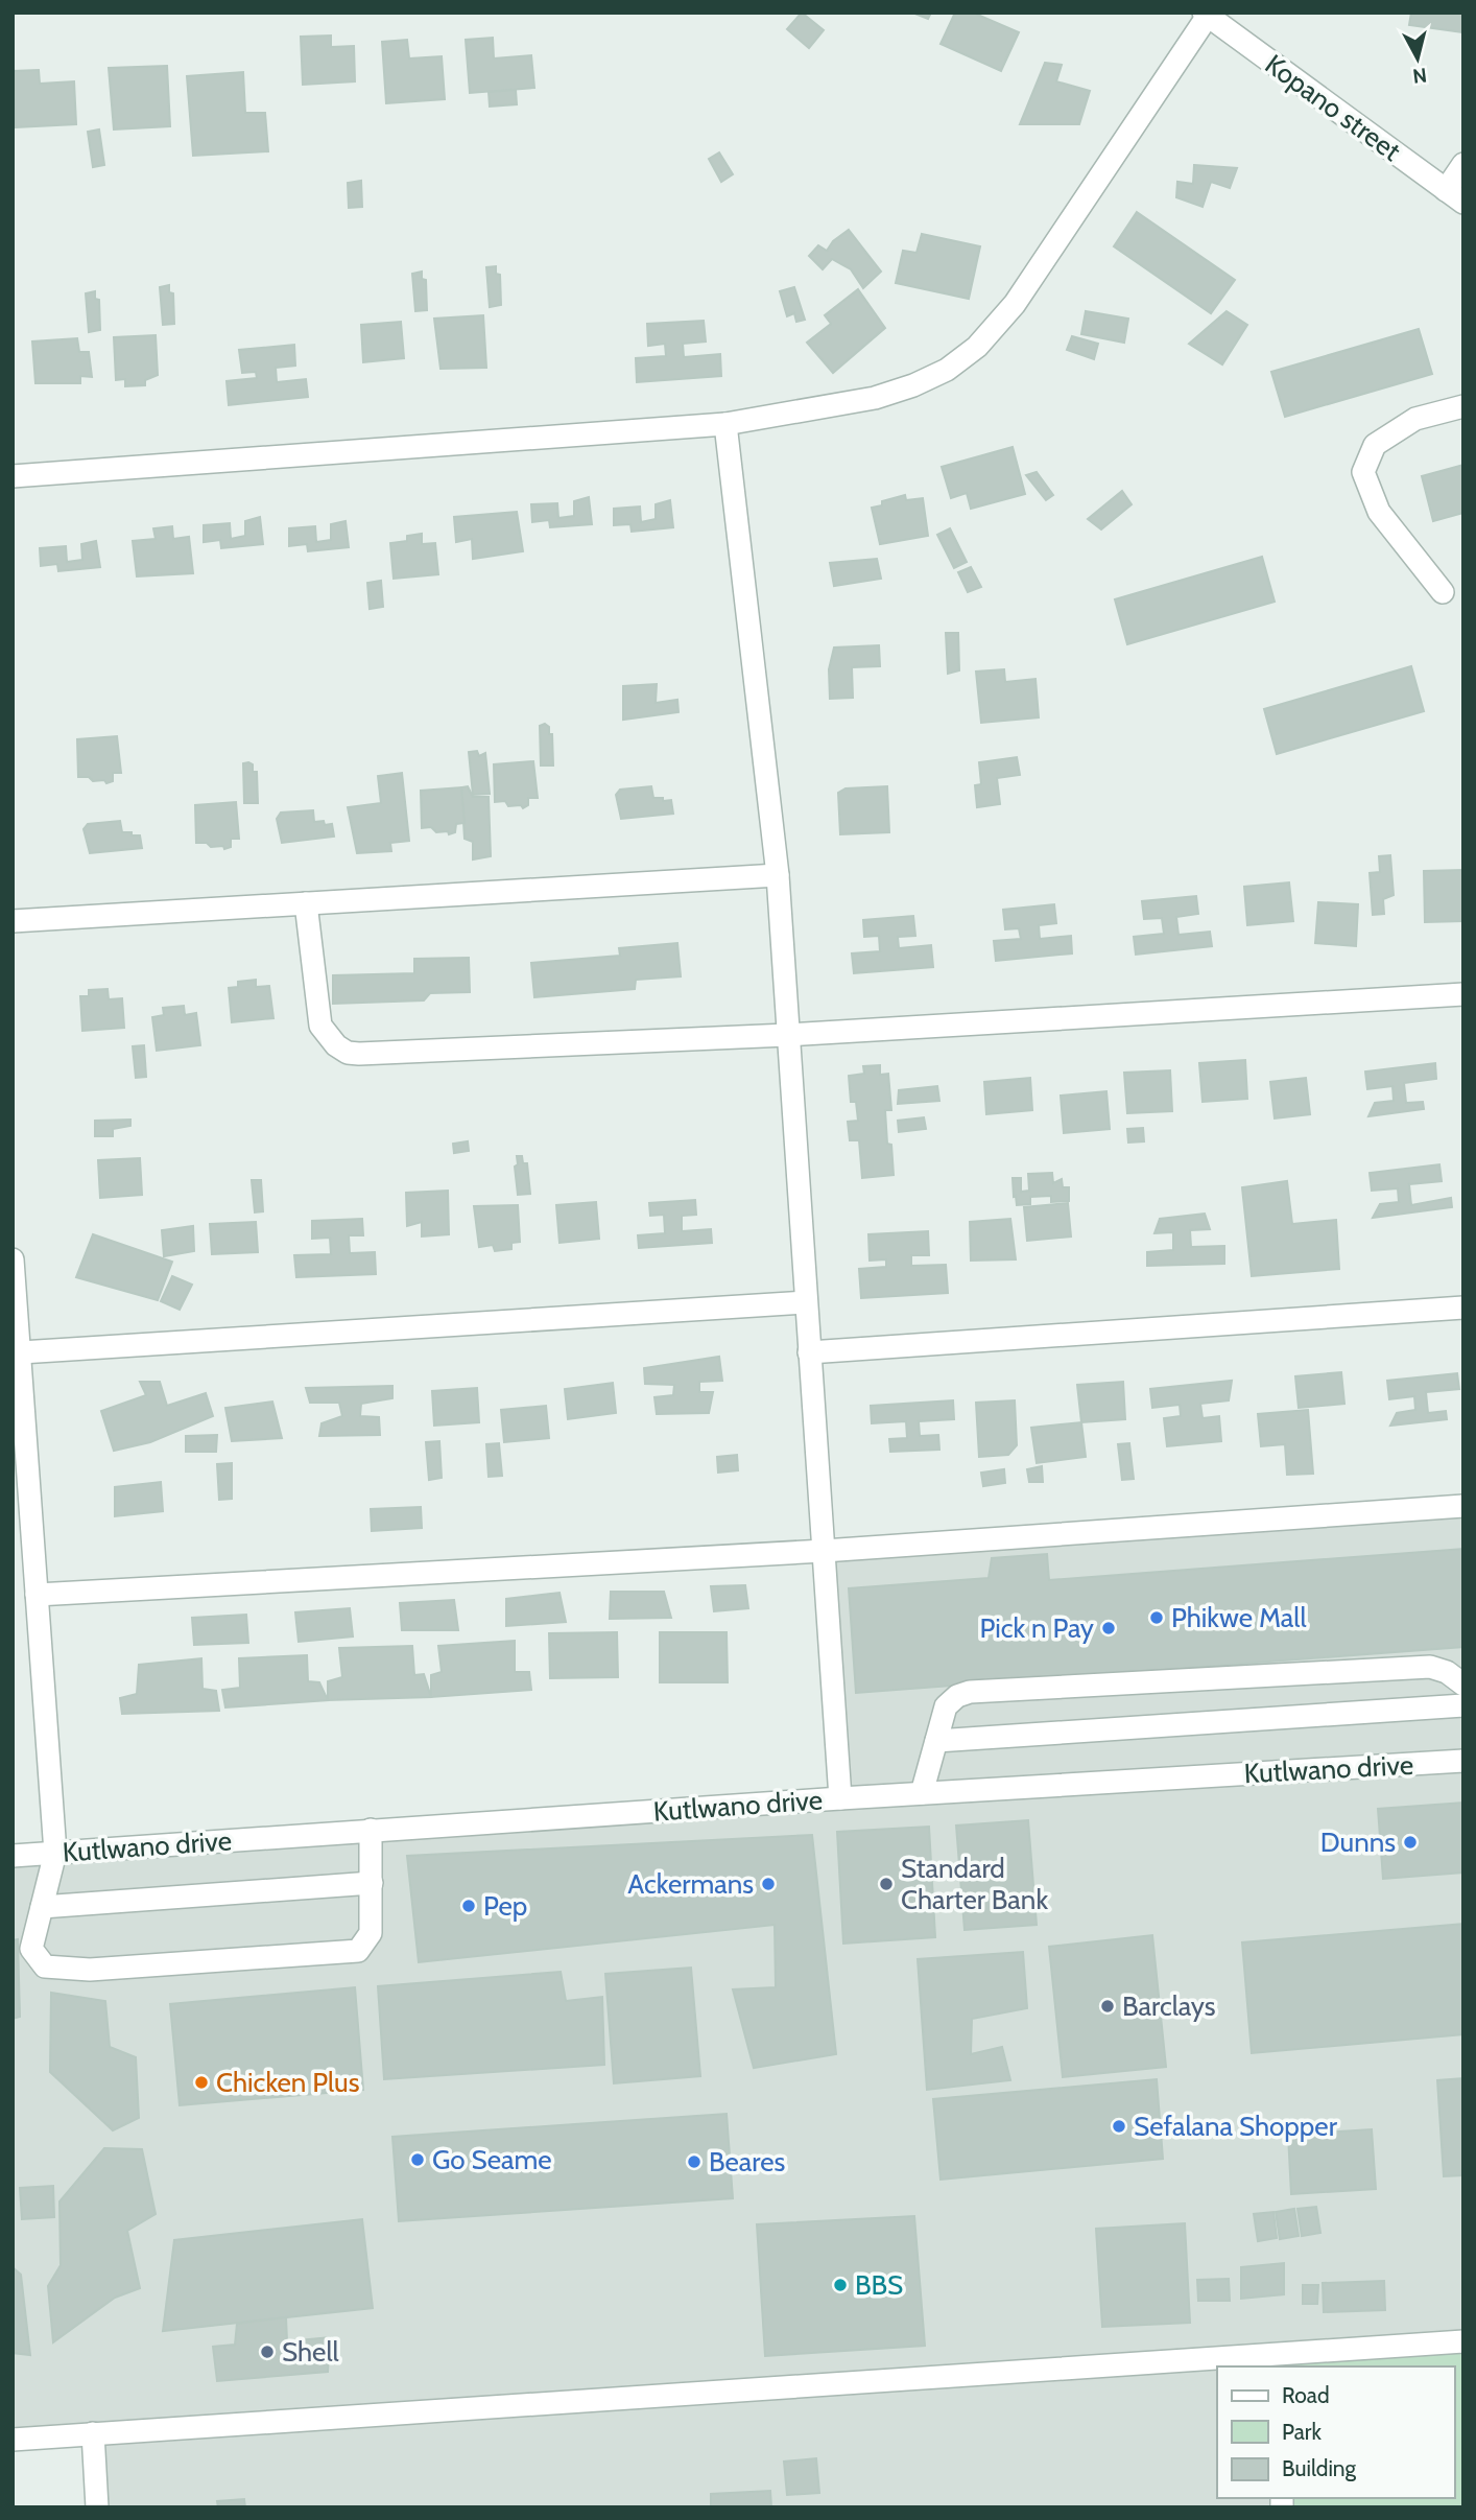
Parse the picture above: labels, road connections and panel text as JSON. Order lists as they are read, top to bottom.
{
  "streets": {
    "street": ["Kopano street", "Kutlwano drive"]
  },
  "places": [
    "Phikwe Mall",
    "Pick n Pay",
    "Dunns",
    "Ackermans",
    "Standard Charter Bank",
    "Pep",
    "Barclays",
    "Chicken Plus",
    "Sefalana Shopper",
    "Go Seame",
    "Beares",
    "BBS",
    "Shell"
  ],
  "legend": ["Road", "Park", "Building"],
  "north": "bottom"
}
